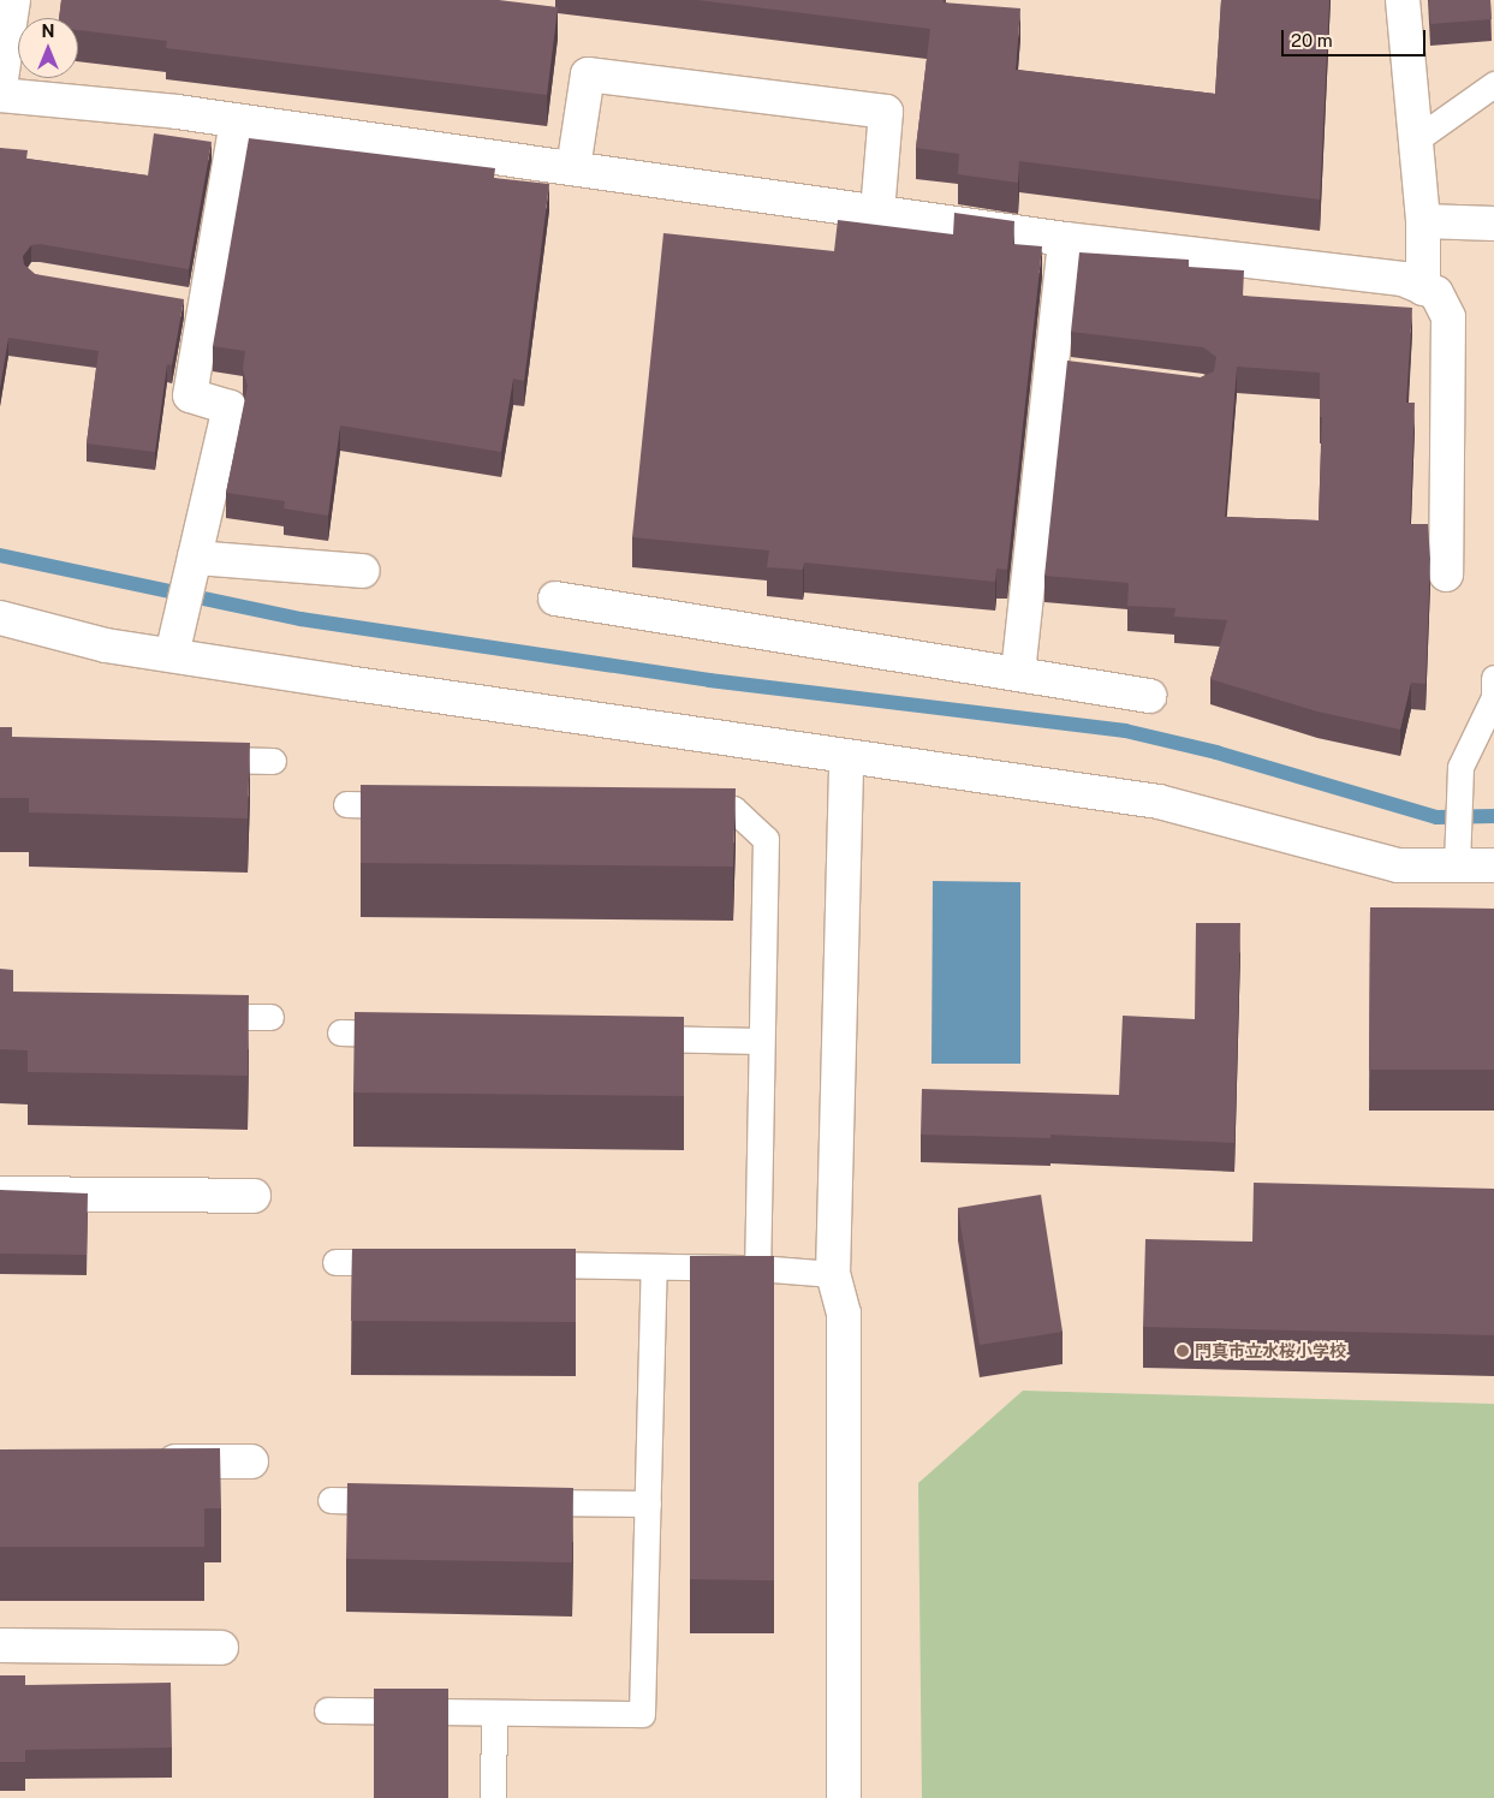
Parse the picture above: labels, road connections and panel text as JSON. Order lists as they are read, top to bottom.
{
  "places": ["門真市立水桜小学校"],
  "scale_bar": "20 m",
  "north": "top"
}
